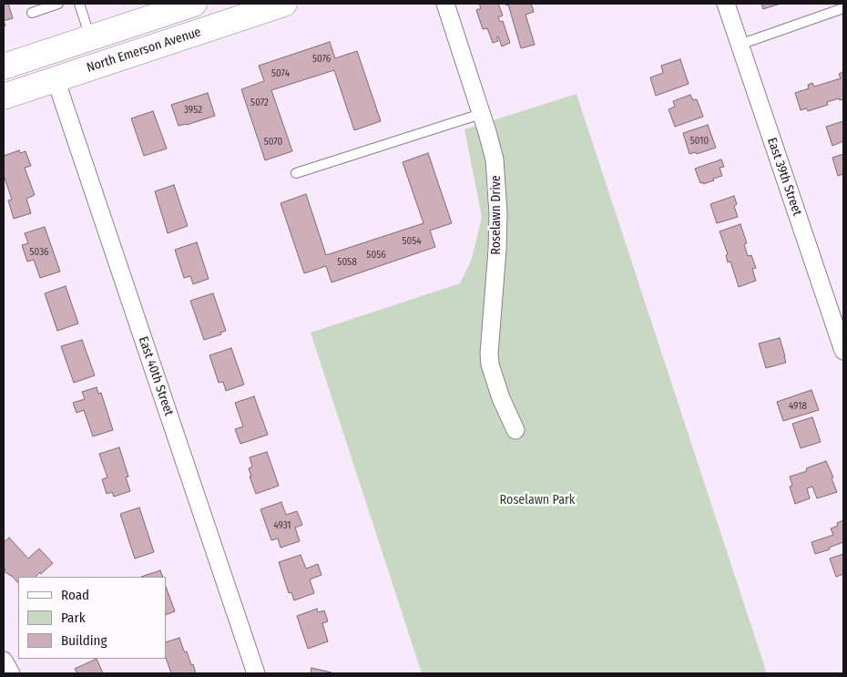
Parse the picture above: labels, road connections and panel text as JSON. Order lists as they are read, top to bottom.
{
  "streets": {
    "main road": ["North Emerson Avenue"],
    "street": ["East 39th Street", "Roselawn Drive", "East 40th Street"]
  },
  "crossings": [
    ["North Emerson Avenue", "East 40th Street"]
  ],
  "parks": ["Roselawn Park"],
  "house_numbers": [
    "5076",
    "5074",
    "5072",
    "3952",
    "5010",
    "5070",
    "5054",
    "5036",
    "5056",
    "5058",
    "4918",
    "4931"
  ],
  "legend": ["Road", "Park", "Building"]
}
